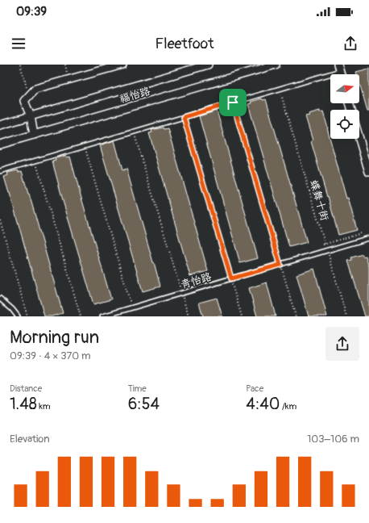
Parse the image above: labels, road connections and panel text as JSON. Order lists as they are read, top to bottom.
{
  "streets": {
    "street": ["福怡路"],
    "lane": ["青怡路"],
    "path": ["蝶舞十街"]
  },
  "crossings": [
    ["蝶舞十街", "青怡路"]
  ],
  "north": "right",
  "page": {
    "status": "09:39",
    "header": "Fleetfoot",
    "heading": ["Morning run", "09:39 · 4 × 370 m"],
    "stats": [
      ["Distance", "1.48 km"],
      ["Time", "6:54"],
      ["Pace", "4:40 /km"]
    ],
    "chart": ["Elevation", "103–106 m"]
  }
}
